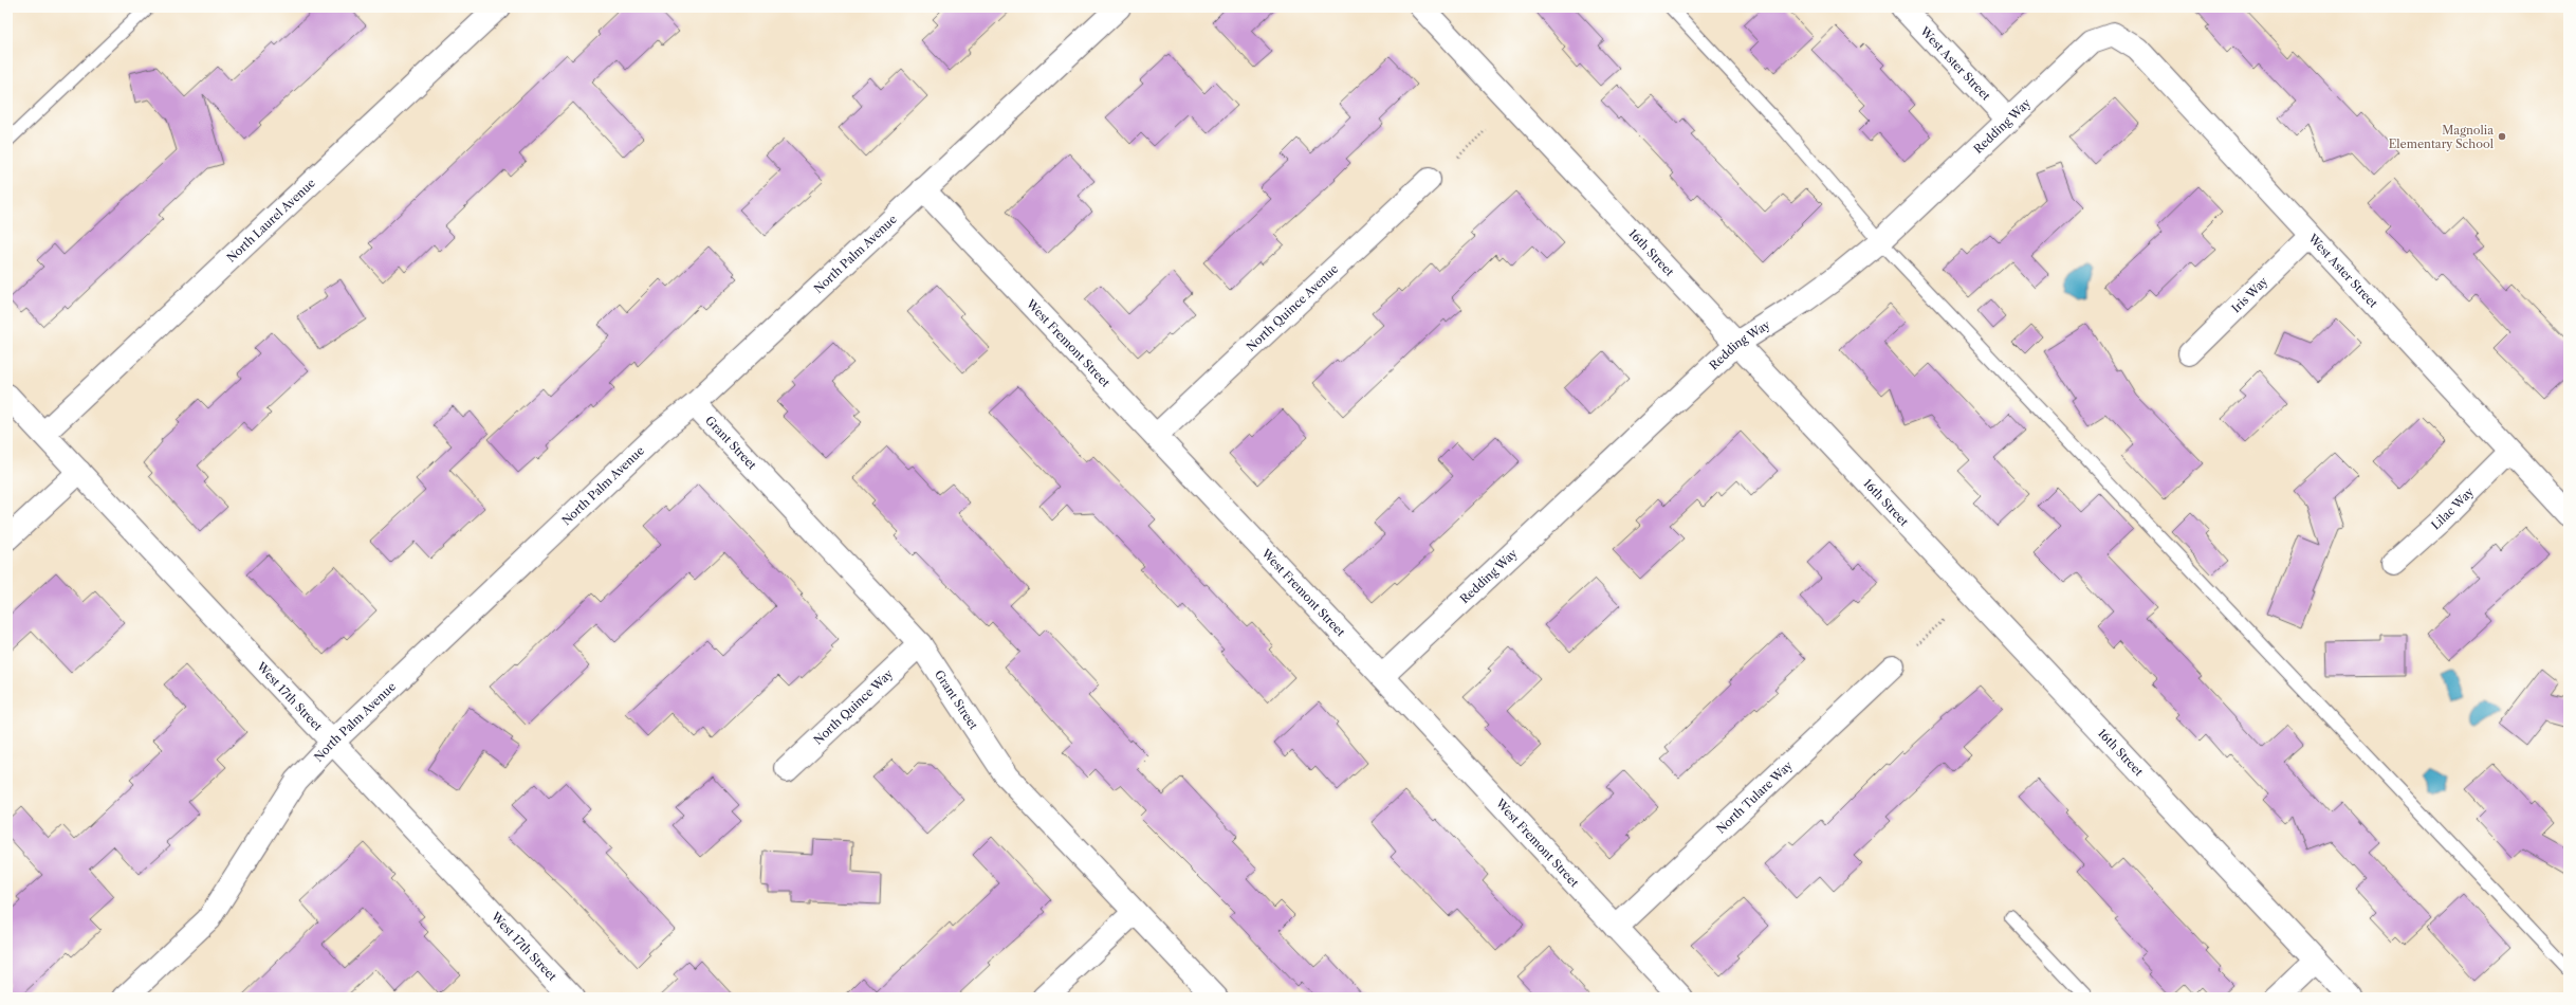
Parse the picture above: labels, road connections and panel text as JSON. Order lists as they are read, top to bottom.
{
  "streets": {
    "street": [
      "West Aster Street",
      "Redding Way",
      "North Laurel Avenue",
      "16th Street",
      "North Palm Avenue",
      "Iris Way",
      "North Quince Avenue",
      "West Fremont Street",
      "Grant Street",
      "Lilac Way",
      "West 17th Street",
      "North Quince Way",
      "North Tulare Way"
    ]
  },
  "crossings": [
    ["West Aster Street", "Redding Way"],
    ["West Aster Street", "Iris Way"],
    ["West Aster Street", "Lilac Way"],
    ["Redding Way", "16th Street"],
    ["Redding Way", "West Fremont Street"],
    ["North Laurel Avenue", "West 17th Street"],
    ["North Palm Avenue", "West Fremont Street"],
    ["North Palm Avenue", "Grant Street"],
    ["North Palm Avenue", "West 17th Street"],
    ["North Quince Avenue", "West Fremont Street"],
    ["West Fremont Street", "North Tulare Way"],
    ["Grant Street", "North Quince Way"]
  ],
  "places": ["Magnolia Elementary School"]
}
